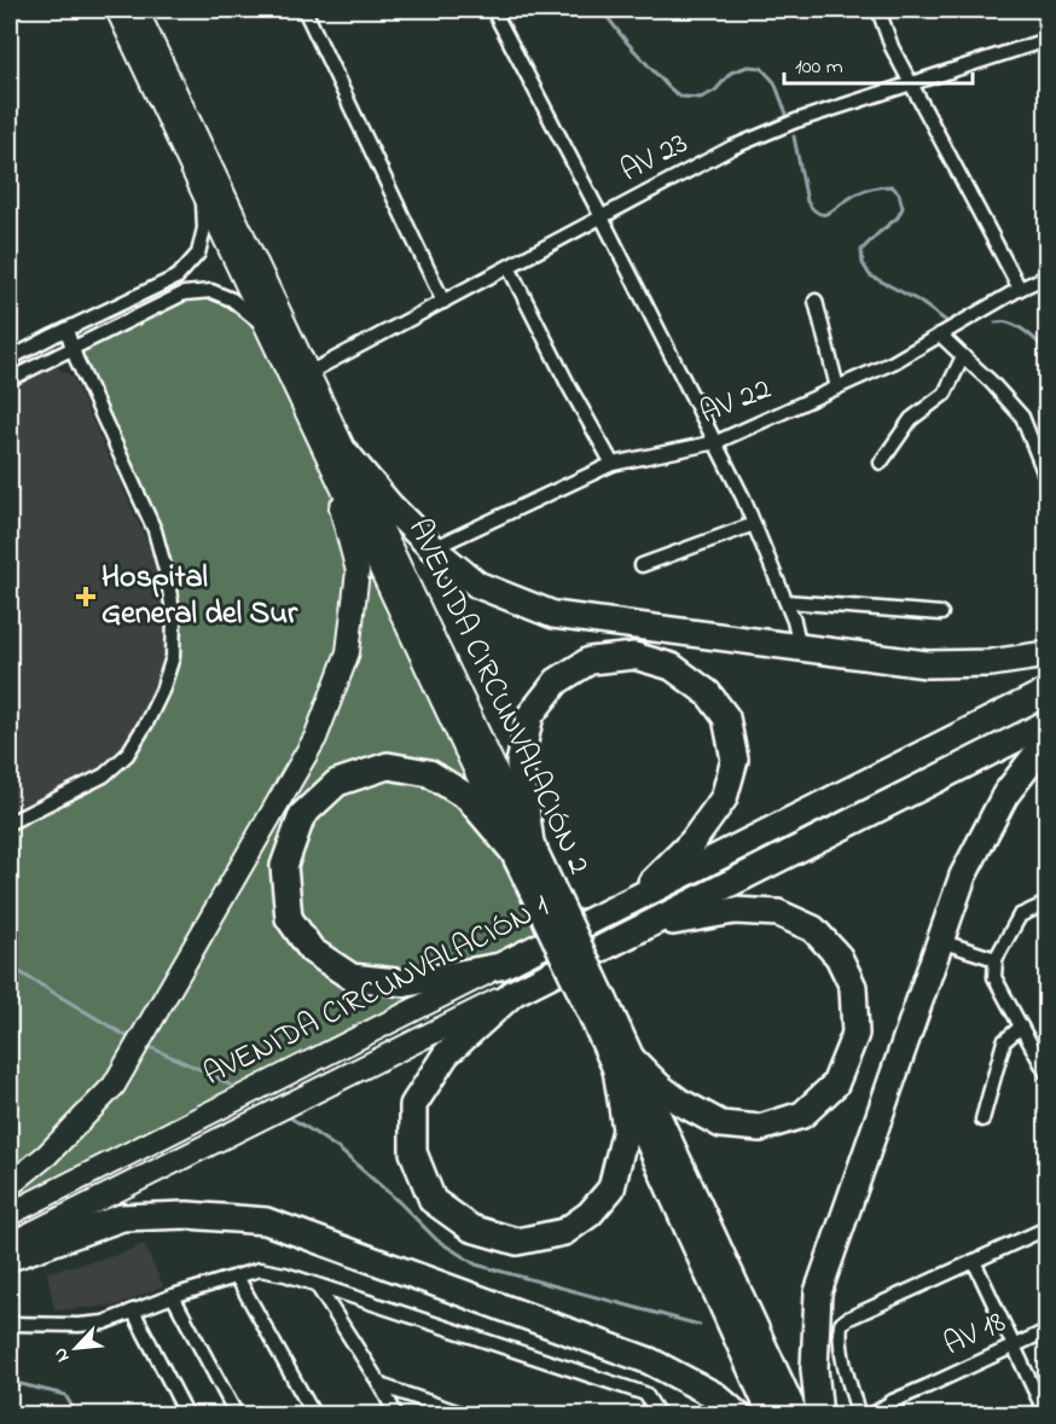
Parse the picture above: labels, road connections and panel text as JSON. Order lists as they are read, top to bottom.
{
  "streets": {
    "highway": ["AVENIDA CIRCUNVALACIÓN 2", "AVENIDA CIRCUNVALACIÓN 1"],
    "street": ["AV 23", "AV 22", "AV 18"]
  },
  "crossings": [
    ["AV 23", "AVENIDA CIRCUNVALACIÓN 2"]
  ],
  "places": {
    "health": ["Hospital General del Sur"]
  },
  "scale_bar": "100 m",
  "north": "bottom left"
}
